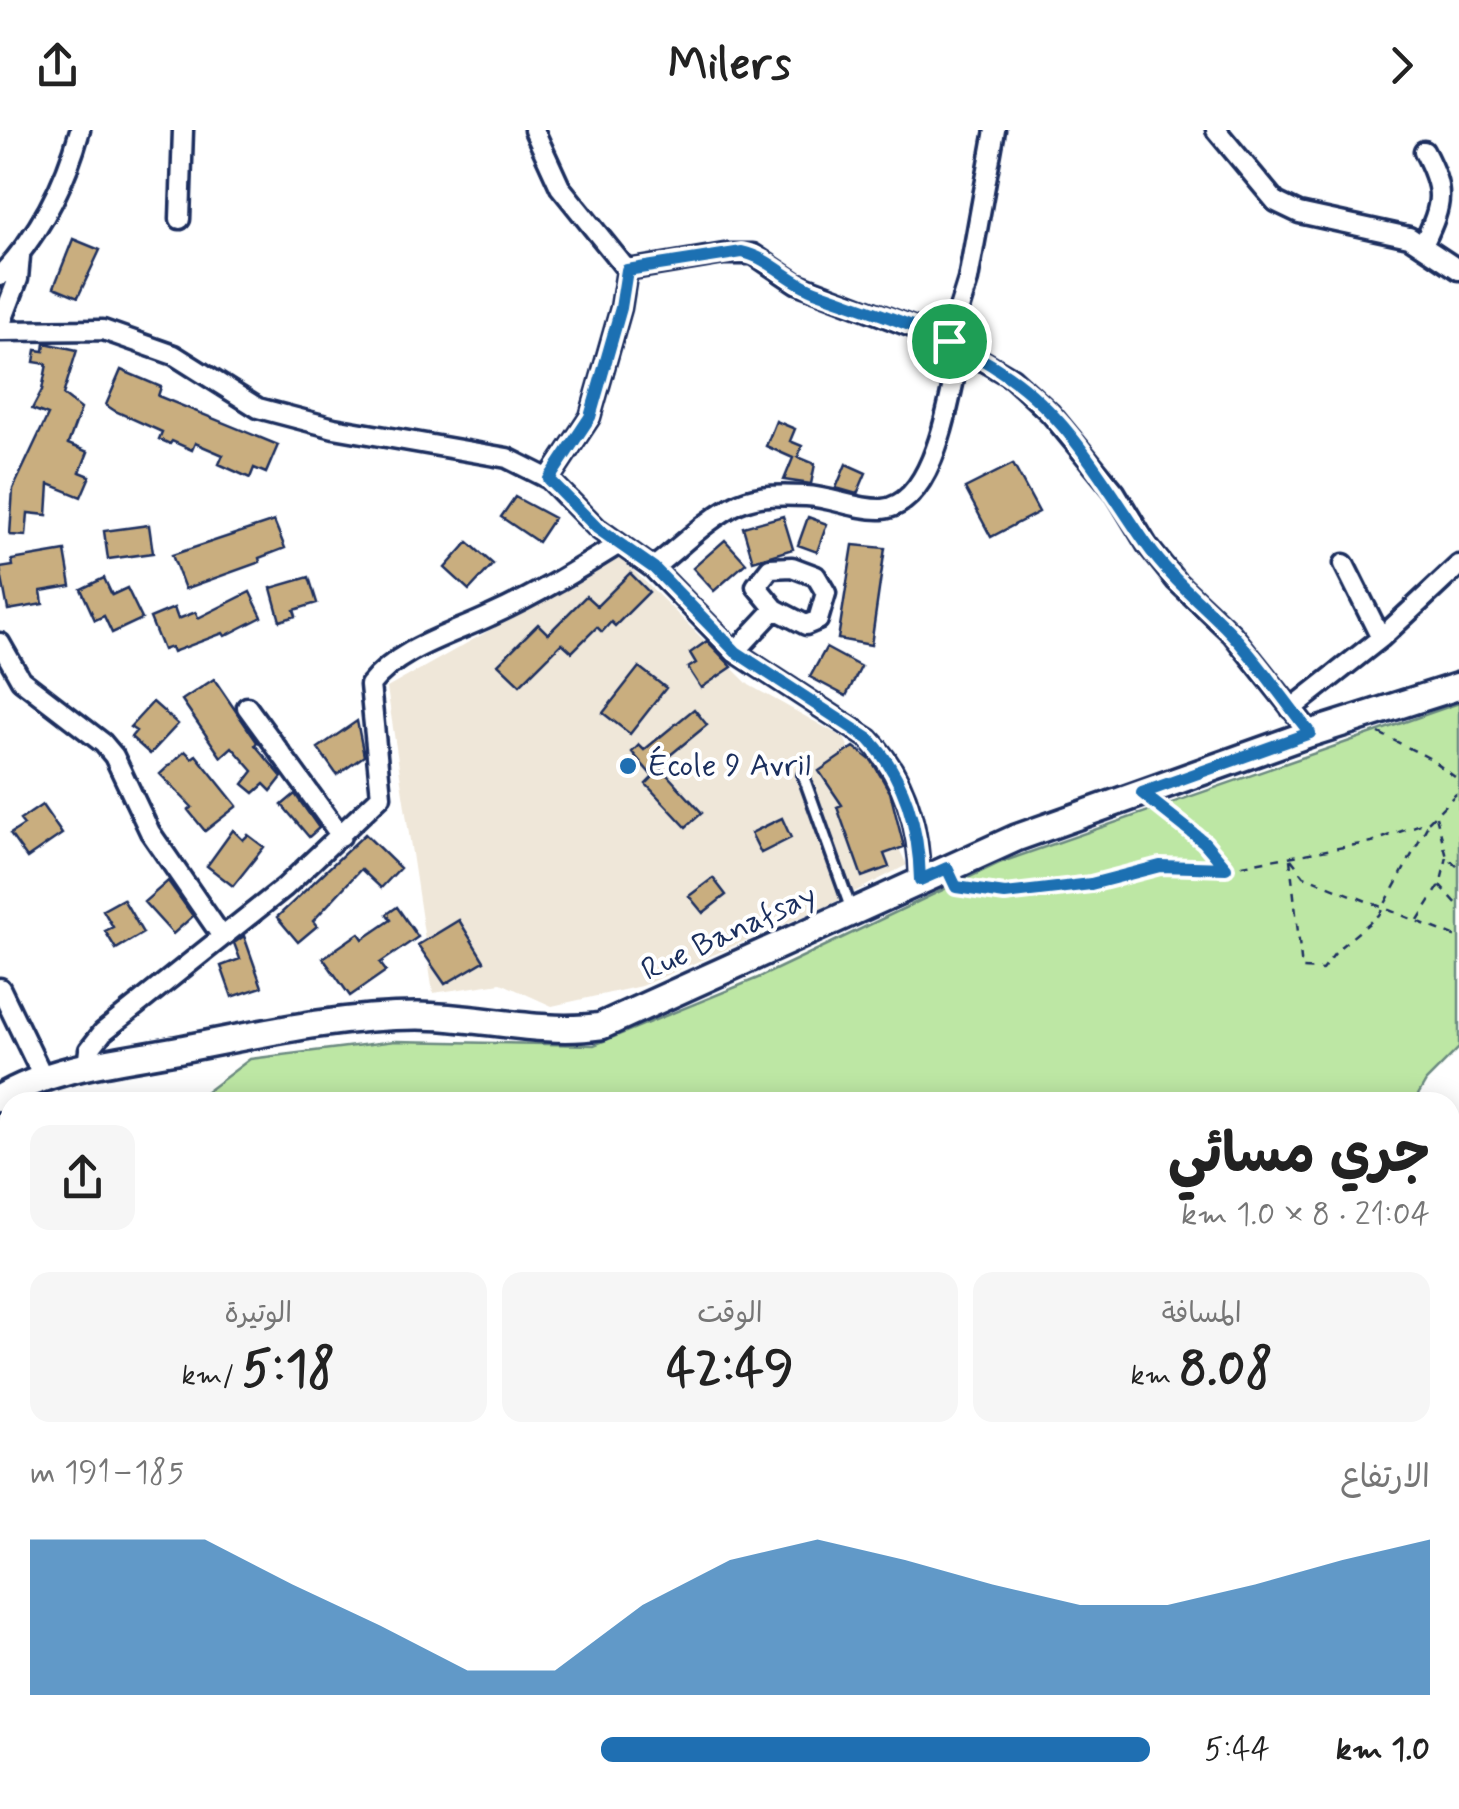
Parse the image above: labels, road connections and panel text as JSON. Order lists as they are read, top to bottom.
{
  "streets": {
    "main road": ["Rue Banafsay"]
  },
  "places": ["École 9 Avril"],
  "page": {
    "header": "Milers",
    "heading": ["جري مسائي", "21:04 · 8 × 1.0 km"],
    "stats": [
      ["المسافة", "8.08 km"],
      ["الوقت", "42:49"],
      ["الوتيرة", "5:18 /km"]
    ],
    "chart": ["الارتفاع", "185–191 m"],
    "list": [
      {
        "name": "1.0 km",
        "note": "5:44"
      }
    ]
  }
}
